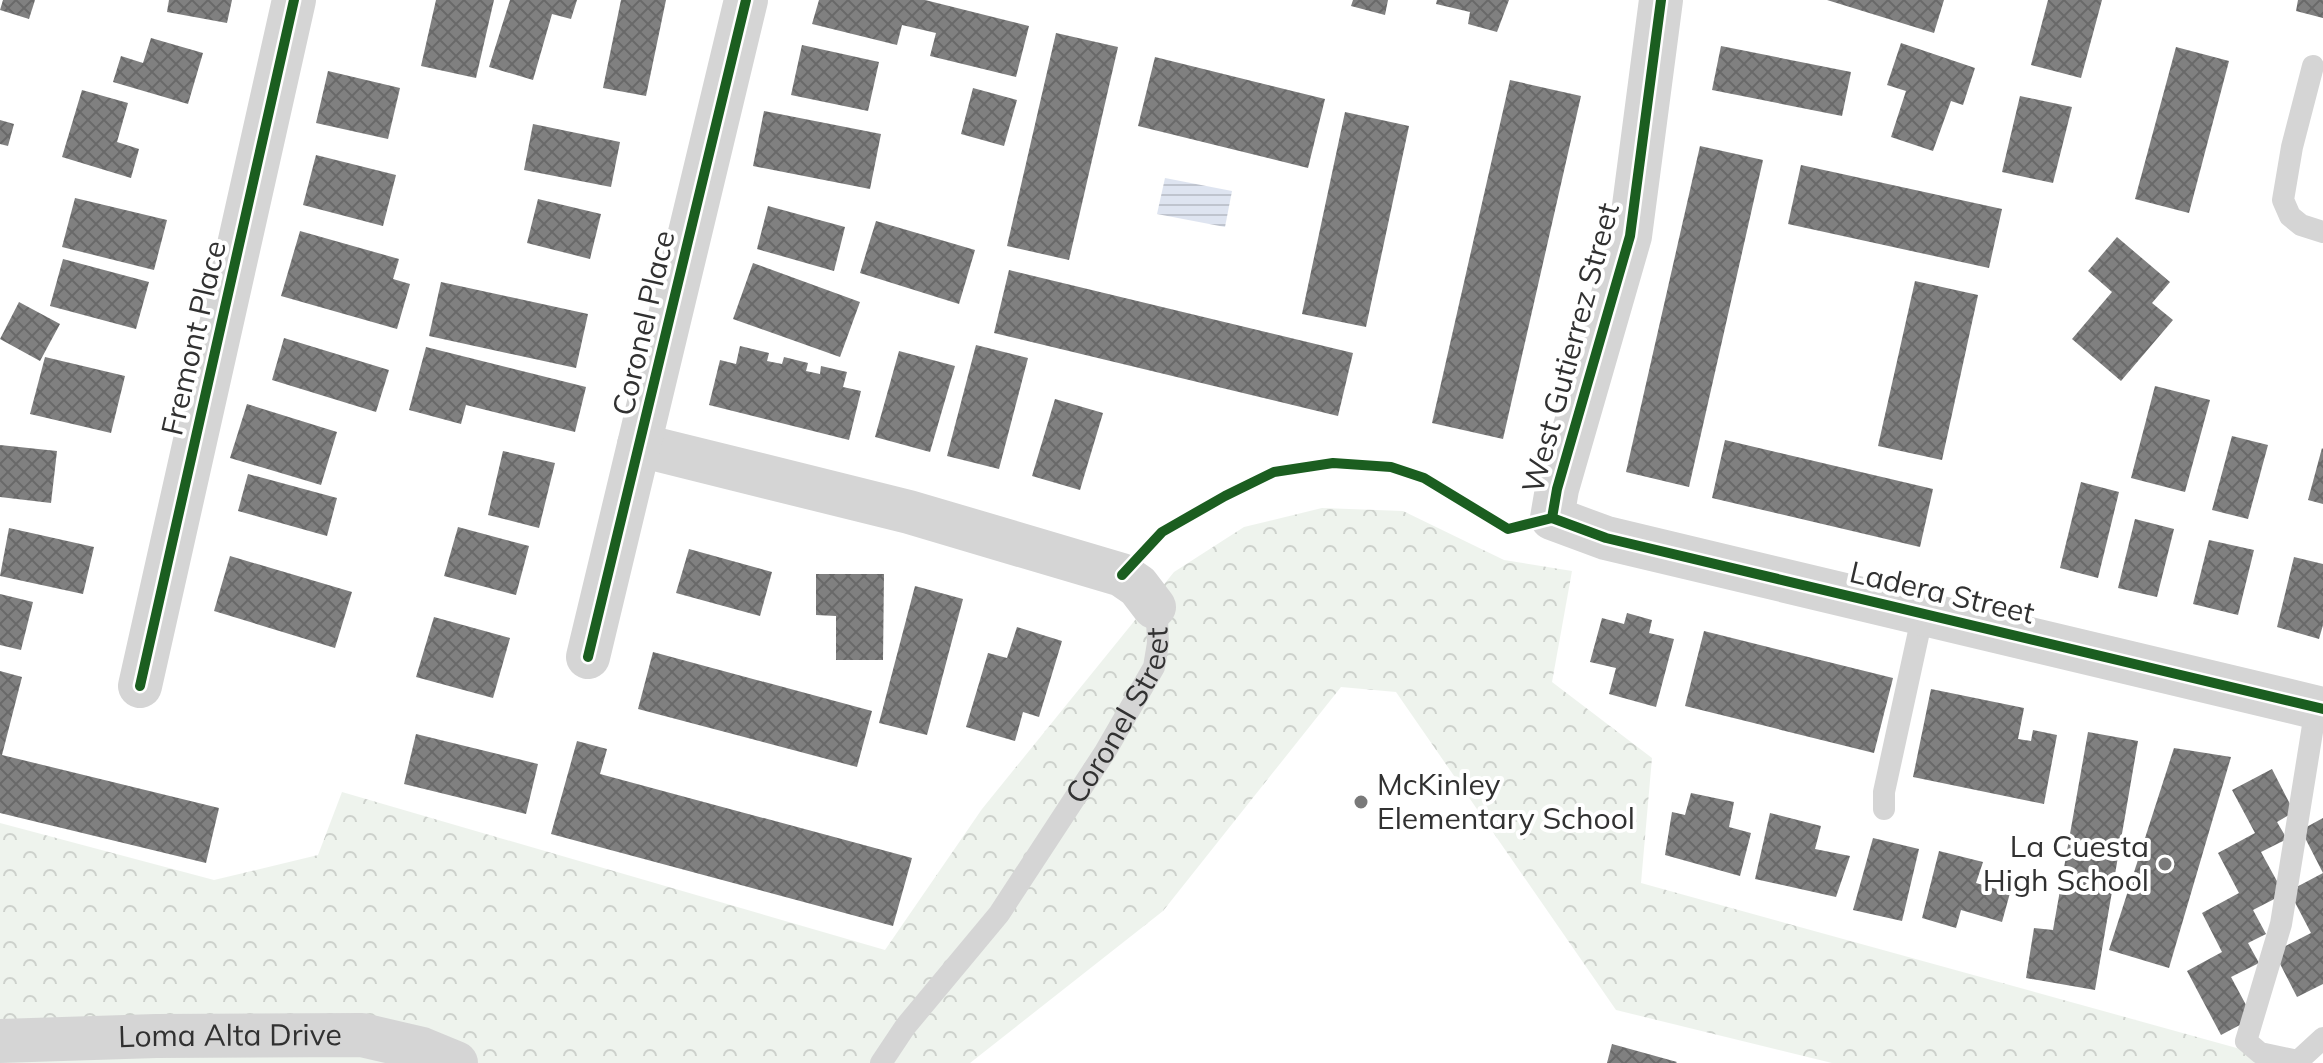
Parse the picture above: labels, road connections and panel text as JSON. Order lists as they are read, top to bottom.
{
  "streets": {
    "street": [
      "Coronel Place",
      "Fremont Place",
      "West Gutierrez Street",
      "Ladera Street",
      "Coronel Street",
      "Loma Alta Drive"
    ]
  },
  "crossings": [
    ["Coronel Place", "Coronel Street"],
    ["West Gutierrez Street", "Ladera Street"]
  ],
  "places": ["McKinley Elementary School", "La Cuesta High School"]
}
